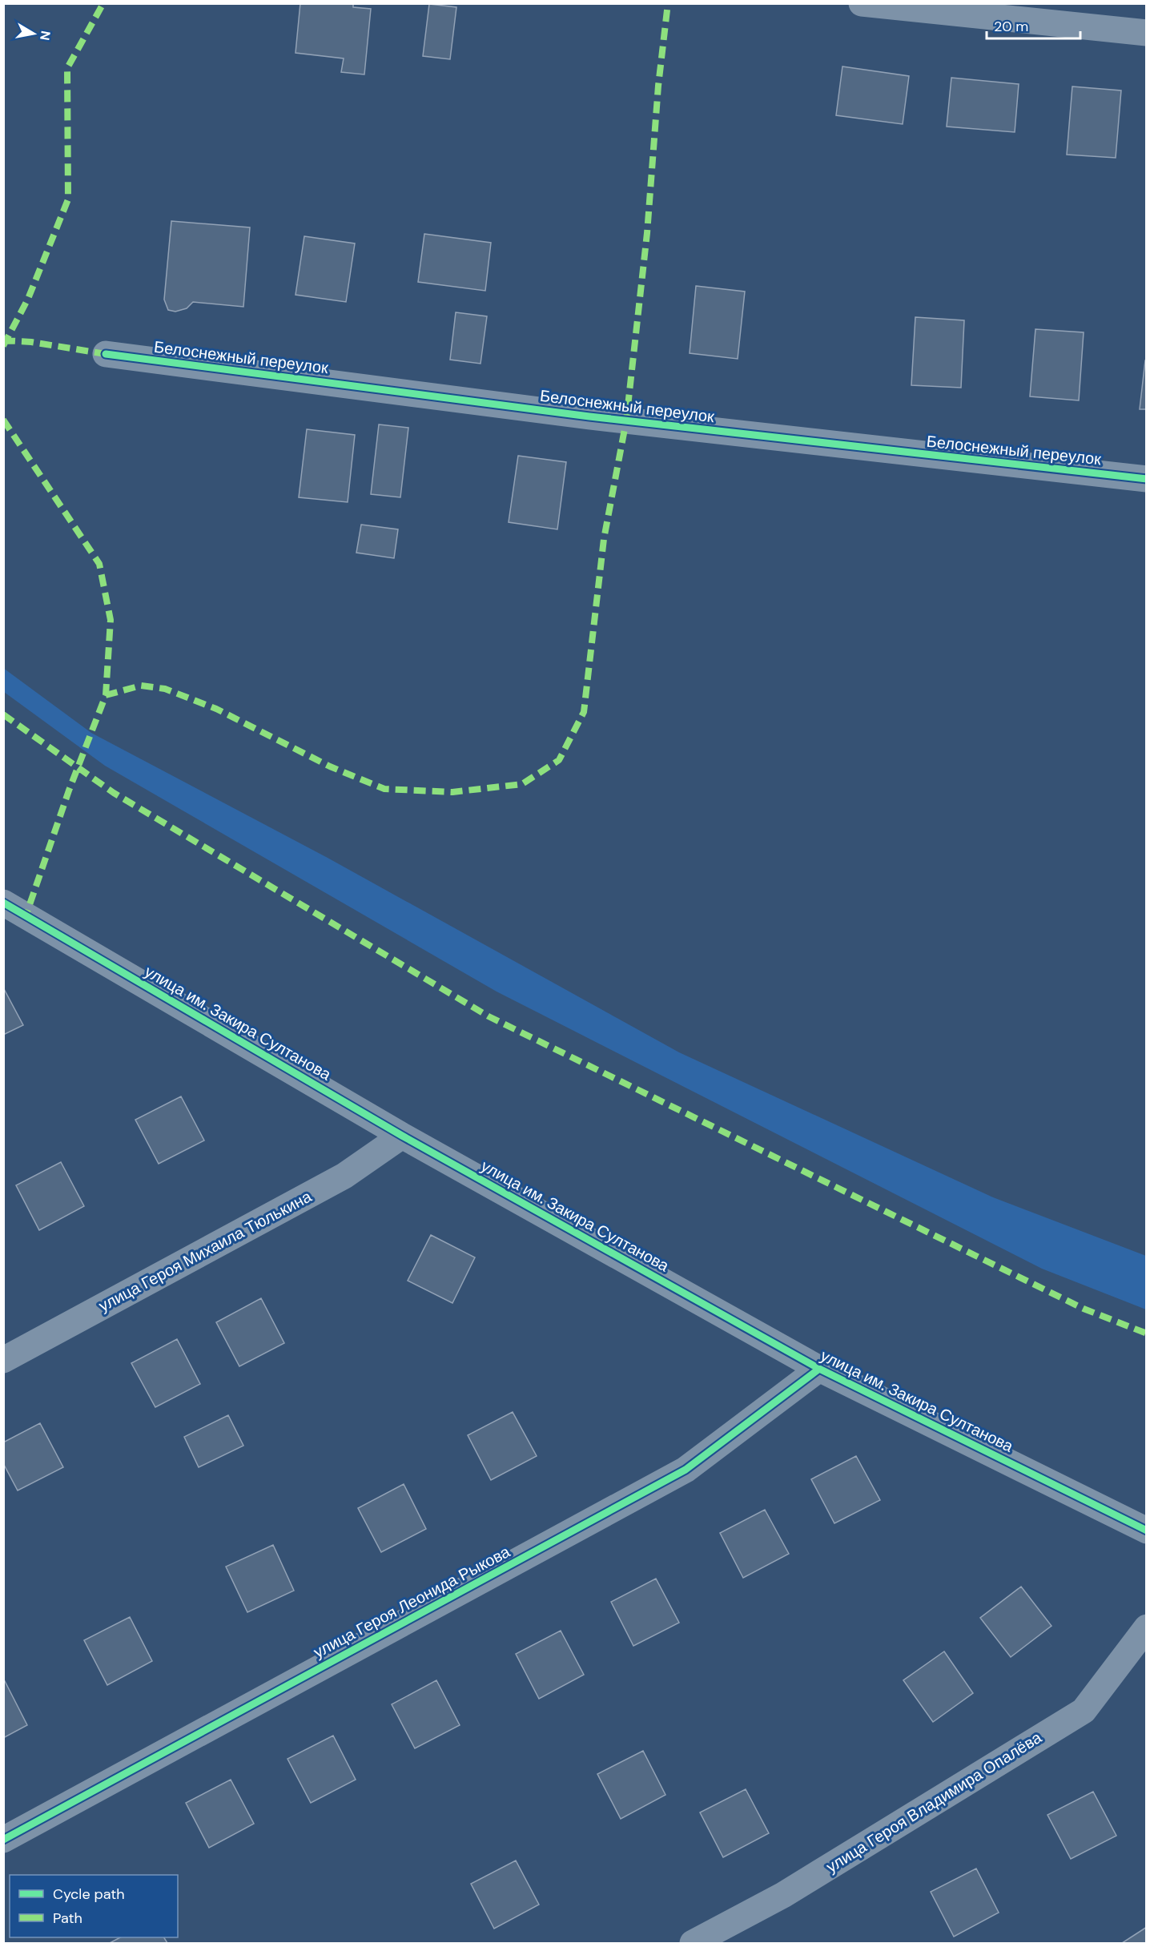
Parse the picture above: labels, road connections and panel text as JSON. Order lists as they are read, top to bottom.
{
  "streets": {
    "street": [
      "Белоснежный переулок",
      "улица им. Закира Султанова",
      "улица Героя Михаила Тюлькина",
      "улица Героя Леонида Рыкова",
      "улица Героя Владимира Опалёва"
    ]
  },
  "crossings": [
    ["улица им. Закира Султанова", "улица Героя Михаила Тюлькина"],
    ["улица им. Закира Султанова", "улица Героя Леонида Рыкова"]
  ],
  "legend": ["Cycle path", "Path"],
  "scale_bar": "20 m",
  "north": "right"
}
